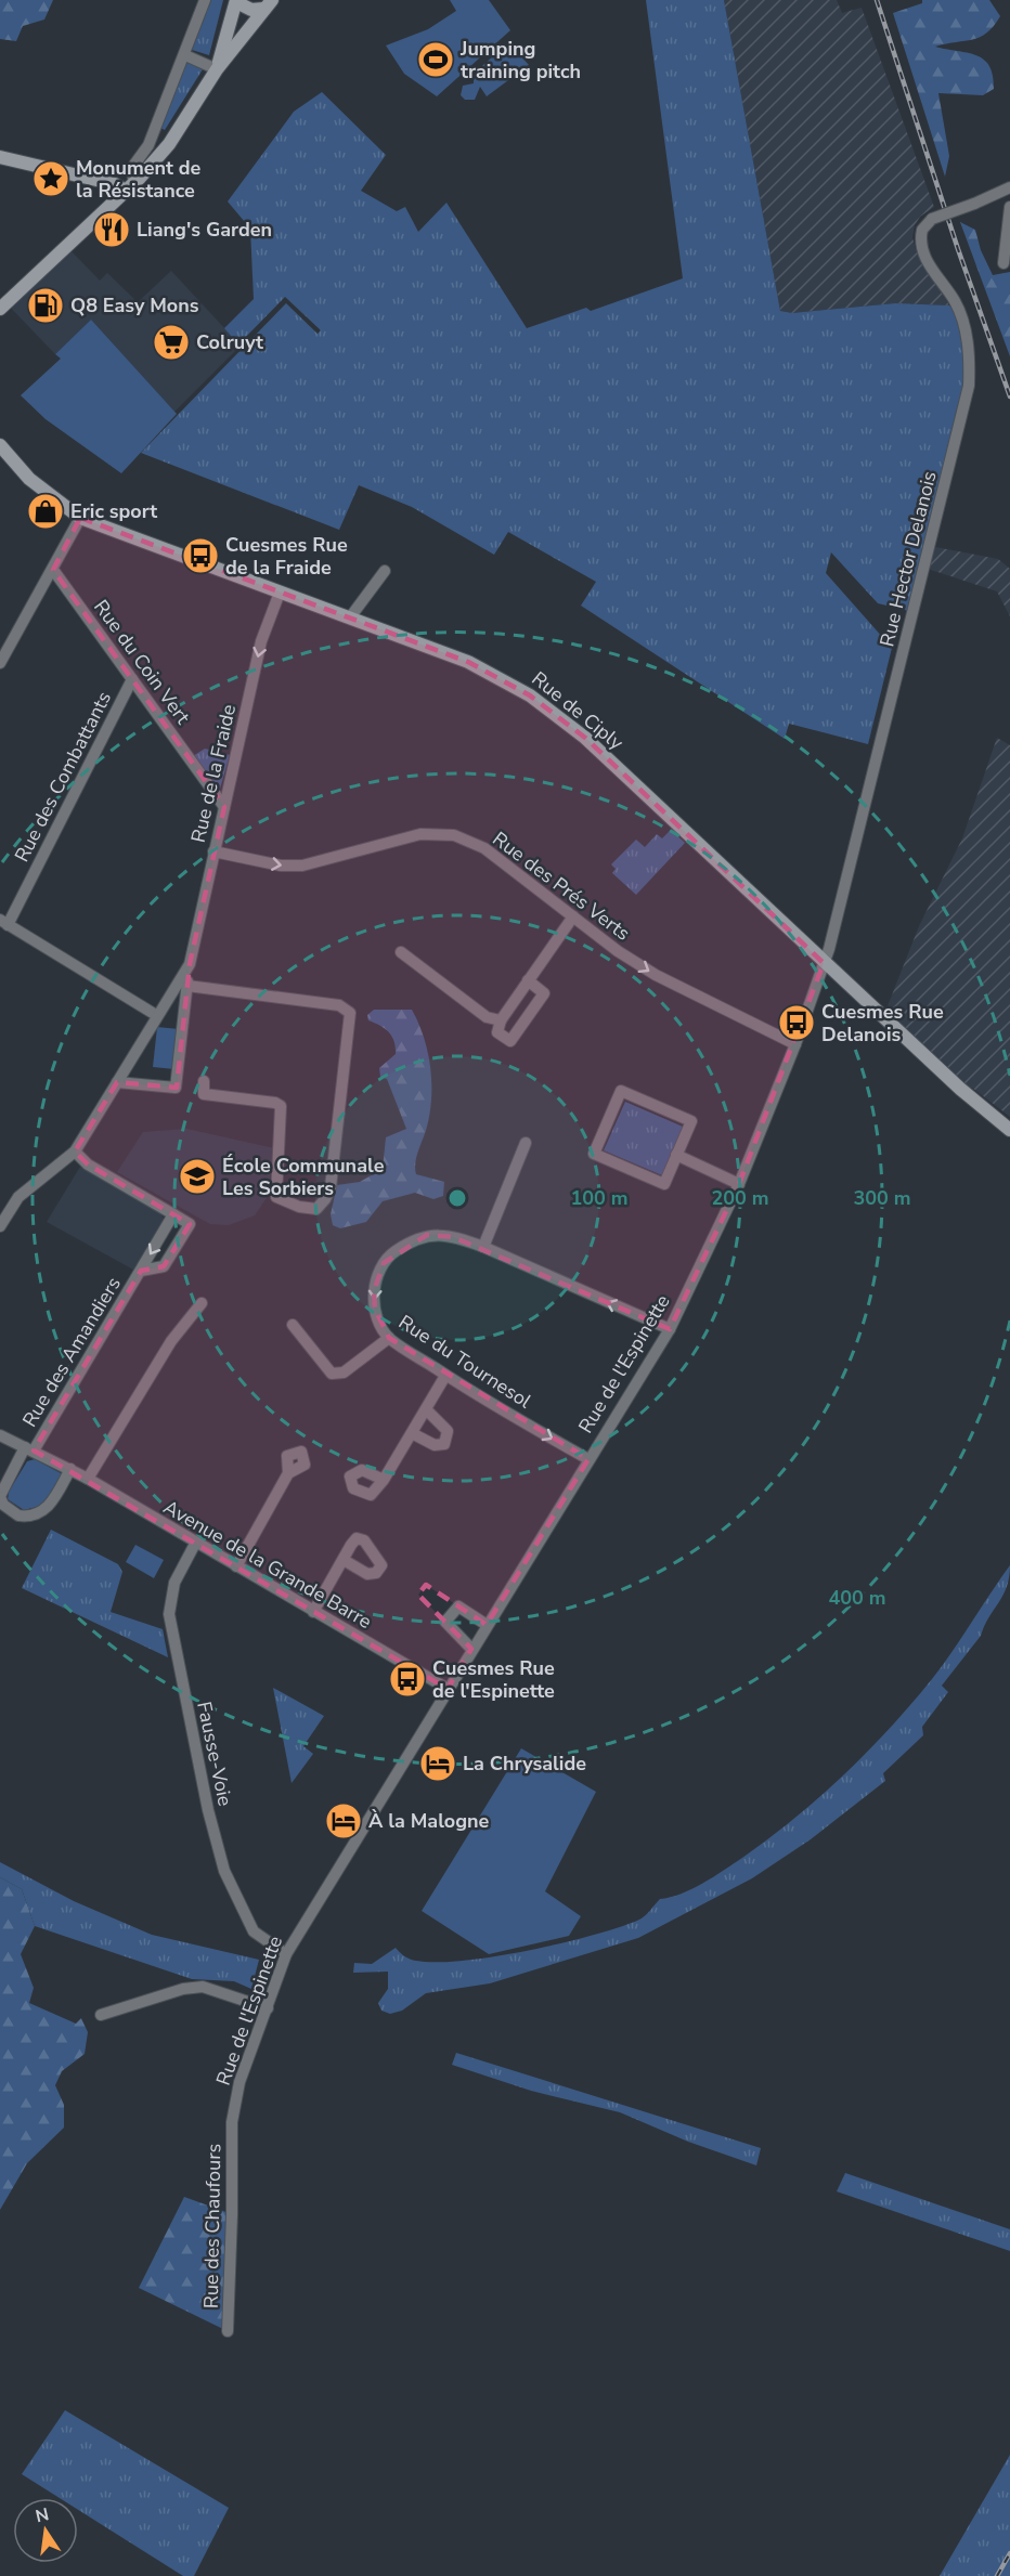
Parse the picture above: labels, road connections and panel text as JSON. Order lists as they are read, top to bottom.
{
  "streets": {
    "street": [
      "Rue Hector Delanois",
      "Rue du Coin Vert",
      "Rue de Ciply",
      "Rue de la Fraide",
      "Rue des Combattants",
      "Rue des Prés Verts",
      "Rue des Amandiers",
      "Rue du Tournesol",
      "Rue de l'Espinette",
      "Avenue de la Grande Barre",
      "Fausse-Voie",
      "Rue des Chaufours"
    ]
  },
  "crossings": [
    ["Rue Hector Delanois", "Rue de Ciply"],
    ["Rue Hector Delanois", "Rue de l'Espinette"],
    ["Rue du Coin Vert", "Rue de la Fraide"],
    ["Rue du Coin Vert", "Rue des Combattants"],
    ["Rue de Ciply", "Rue de la Fraide"],
    ["Rue de Ciply", "Rue de l'Espinette"],
    ["Rue de la Fraide", "Rue des Prés Verts"],
    ["Rue des Prés Verts", "Rue de l'Espinette"],
    ["Rue des Amandiers", "Avenue de la Grande Barre"],
    ["Rue du Tournesol", "Rue de l'Espinette"],
    ["Rue de l'Espinette", "Avenue de la Grande Barre"],
    ["Rue de l'Espinette", "Fausse-Voie"],
    ["Rue de l'Espinette", "Rue des Chaufours"],
    ["Avenue de la Grande Barre", "Fausse-Voie"]
  ],
  "one_way": ["Rue des Prés Verts"],
  "places": {
    "sports": ["Jumping training pitch"],
    "place": ["Monument de la Résistance"],
    "restaurant": ["Liang's Garden"],
    "fuel station": ["Q8 Easy Mons"],
    "supermarket": ["Colruyt"],
    "shop": ["Eric sport"],
    "bus stop": ["Cuesmes Rue de la Fraide", "Cuesmes Rue Delanois", "Cuesmes Rue de l'Espinette"],
    "school or university": ["École Communale Les Sorbiers"],
    "hotel": ["La Chrysalide", "À la Malogne"]
  },
  "north": "top",
  "rings": [
    "100 m",
    "200 m",
    "300 m",
    "400 m"
  ]
}
